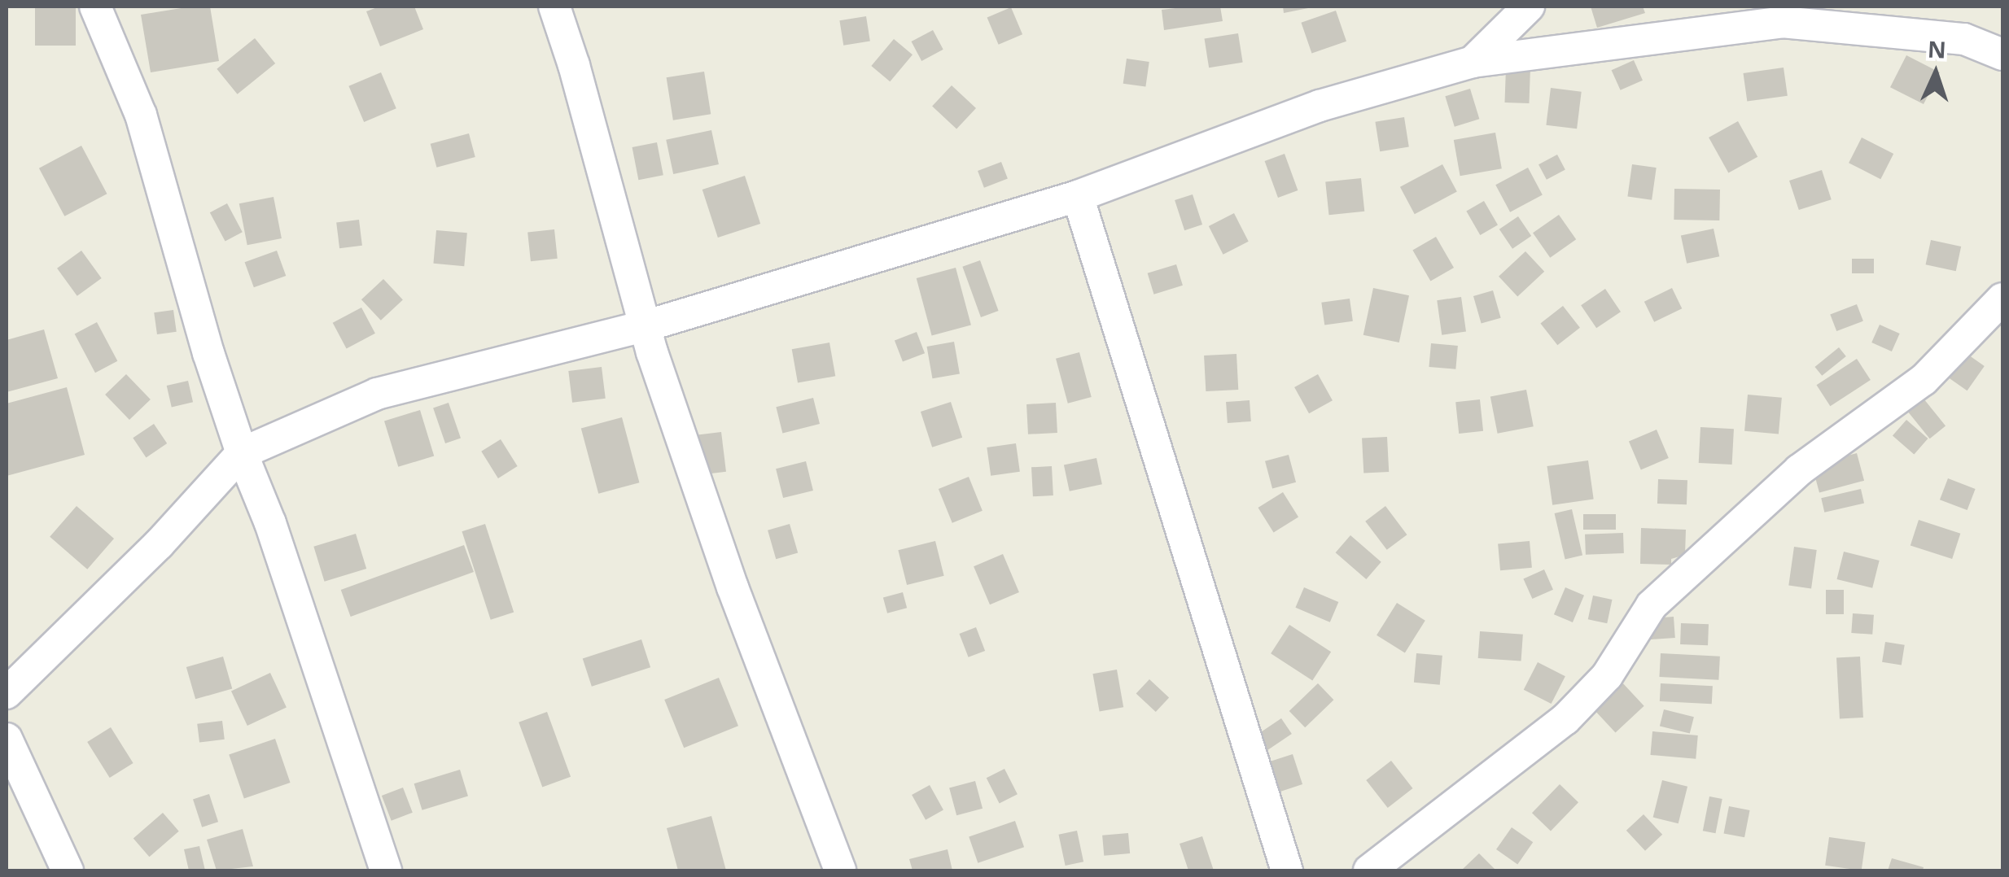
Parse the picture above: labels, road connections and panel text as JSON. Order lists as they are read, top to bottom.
{
  "north": "top"
}
